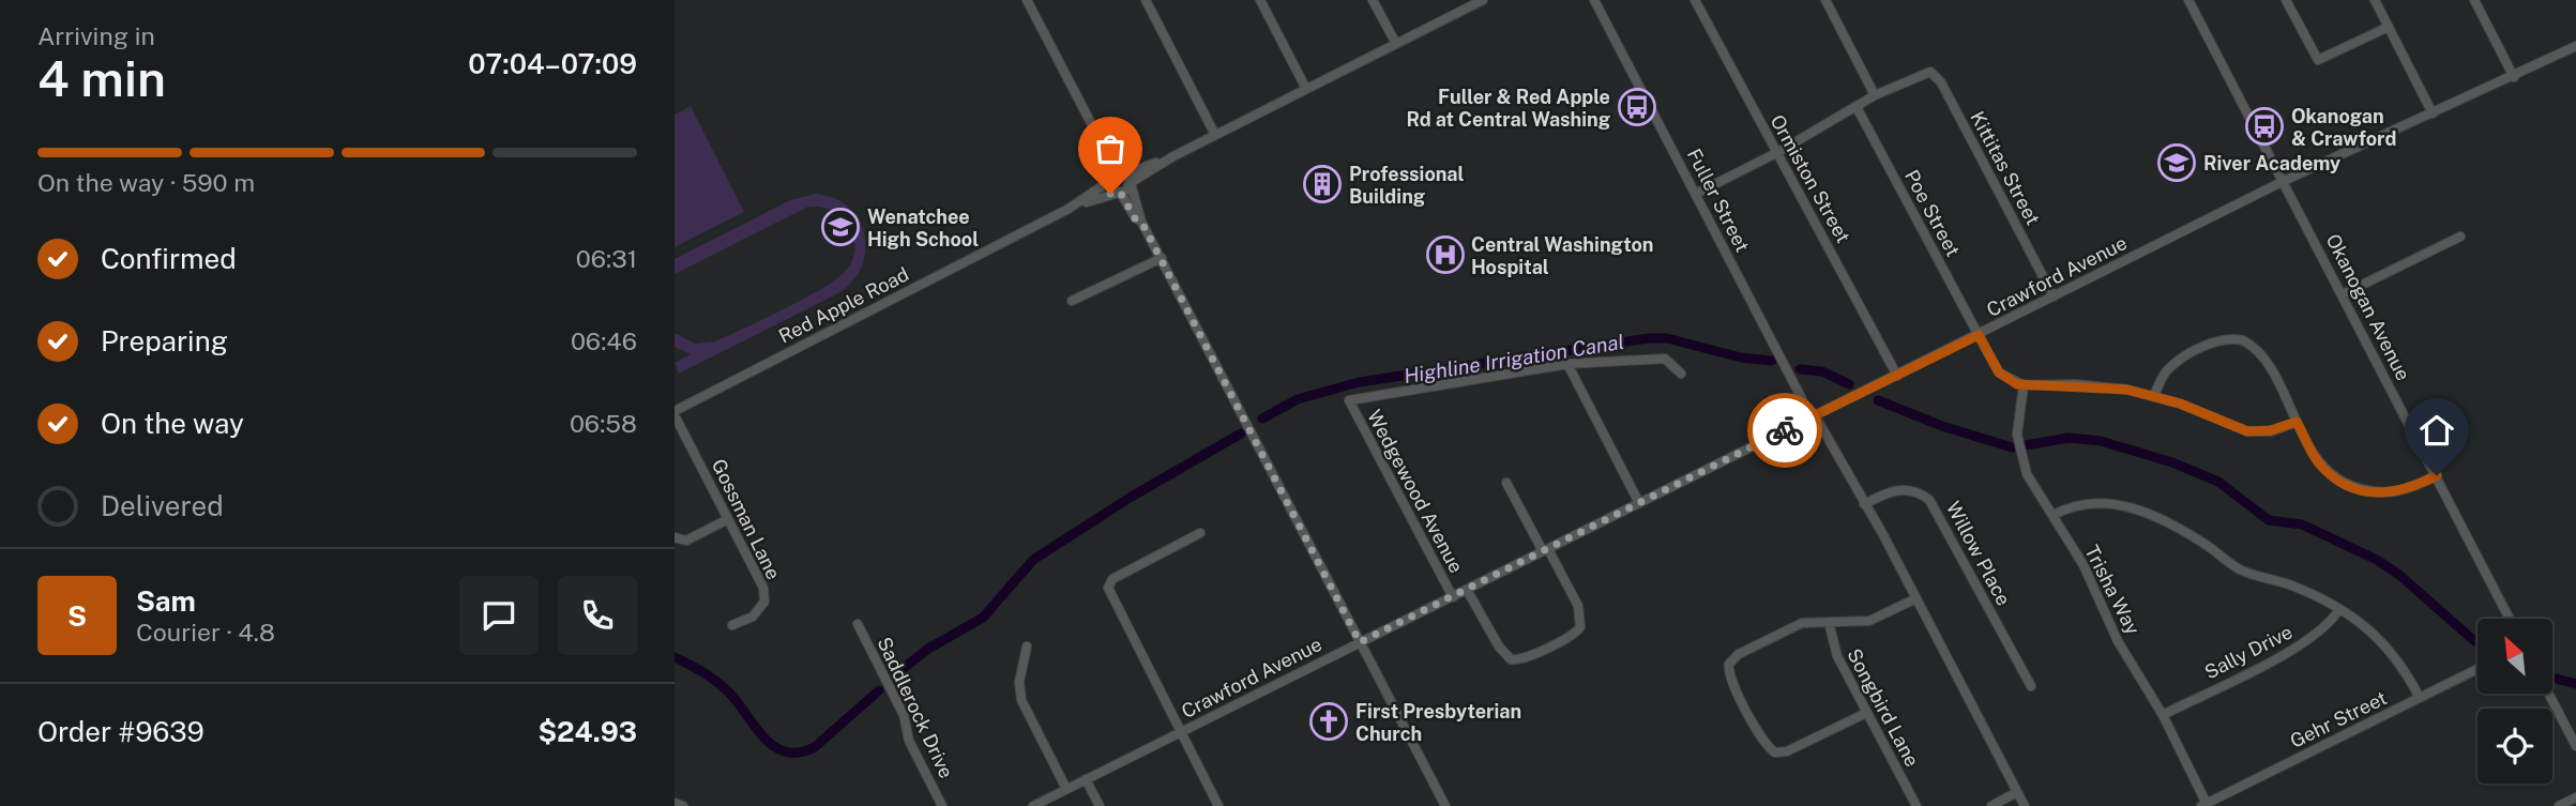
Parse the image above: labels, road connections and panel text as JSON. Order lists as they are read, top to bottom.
{
  "streets": {
    "street": [
      "Kittitas Street",
      "Ormiston Street",
      "Fuller Street",
      "Poe Street",
      "Crawford Avenue",
      "Red Apple Road",
      "Okanogan Avenue",
      "Wedgewood Avenue",
      "Gossman Lane",
      "Willow Place",
      "Trisha Way",
      "Sally Drive",
      "Saddlerock Drive",
      "Songbird Lane",
      "Gehr Street"
    ]
  },
  "crossings": [
    ["Kittitas Street", "Crawford Avenue"],
    ["Ormiston Street", "Crawford Avenue"],
    ["Fuller Street", "Crawford Avenue"],
    ["Fuller Street", "Willow Place"],
    ["Poe Street", "Crawford Avenue"],
    ["Poe Street", "Trisha Way"],
    ["Crawford Avenue", "Okanogan Avenue"],
    ["Crawford Avenue", "Wedgewood Avenue"],
    ["Red Apple Road", "Gossman Lane"],
    ["Trisha Way", "Sally Drive"],
    ["Trisha Way", "Gehr Street"]
  ],
  "water": ["Highline Irrigation Canal"],
  "places": {
    "bus stop": ["Fuller & Red Apple Rd at Central Washing", "Okanogan & Crawford"],
    "school or university": ["River Academy", "Wenatchee High School"],
    "building": ["Professional Building"],
    "hospital": ["Central Washington Hospital"],
    "church": ["First Presbyterian Church"]
  },
  "north": "top left",
  "page": {
    "heading": ["4 min", "Arriving in", "07:04–07:09"],
    "panel": [
      "Sam",
      "Courier · 4.8",
      "Order #9639",
      "$24.93"
    ],
    "bar": "On the way · 590 m",
    "list": [
      ["Confirmed", "06:31"],
      ["Preparing", "06:46"],
      ["On the way", "06:58"],
      "Delivered"
    ],
    "round": "S"
  }
}
